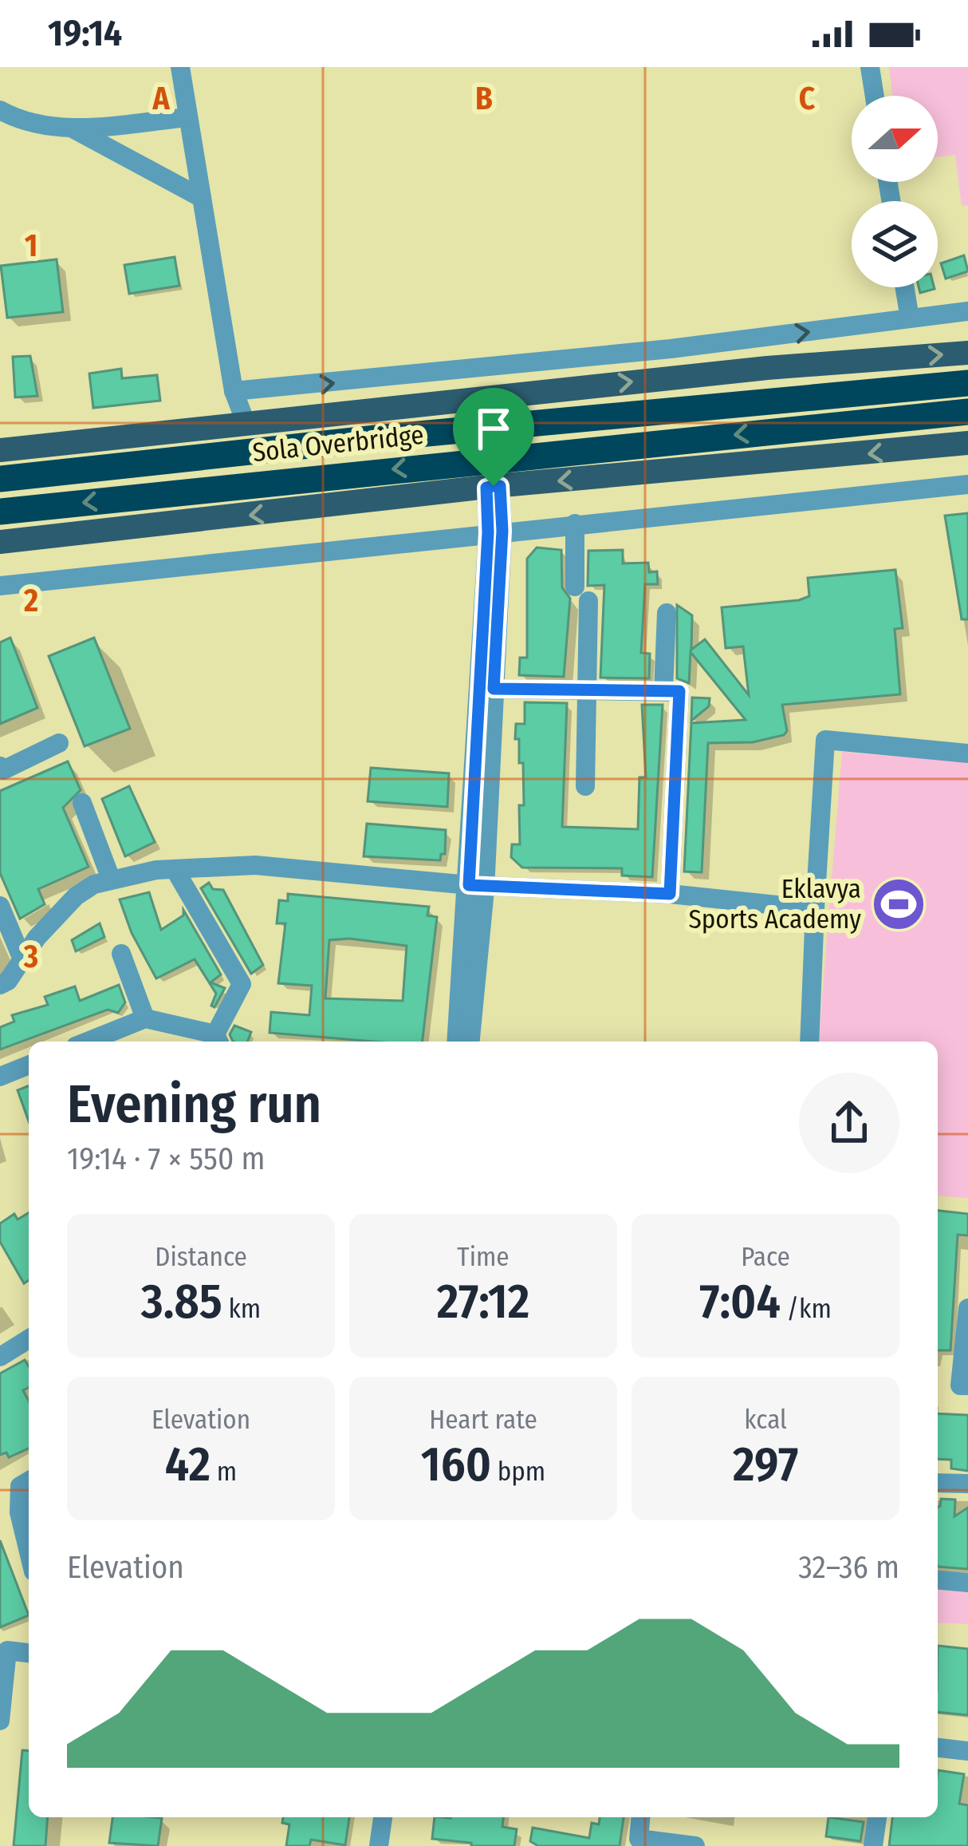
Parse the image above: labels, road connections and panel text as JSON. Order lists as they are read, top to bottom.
{
  "streets": {
    "highway": ["Sola Overbridge"]
  },
  "places": {
    "sports": ["Eklavya Sports Academy"]
  },
  "north": "right",
  "page": {
    "status": "19:14",
    "heading": ["Evening run", "19:14 · 7 × 550 m"],
    "stats": [
      ["Distance", "3.85 km"],
      ["Time", "27:12"],
      ["Pace", "7:04 /km"],
      ["Elevation", "42 m"],
      ["Heart rate", "160 bpm"],
      ["kcal", "297"]
    ],
    "chart": ["Elevation", "32–36 m"]
  },
  "grid": {
    "columns": ["A", "B", "C"],
    "rows": ["1", "2", "3"]
  }
}
